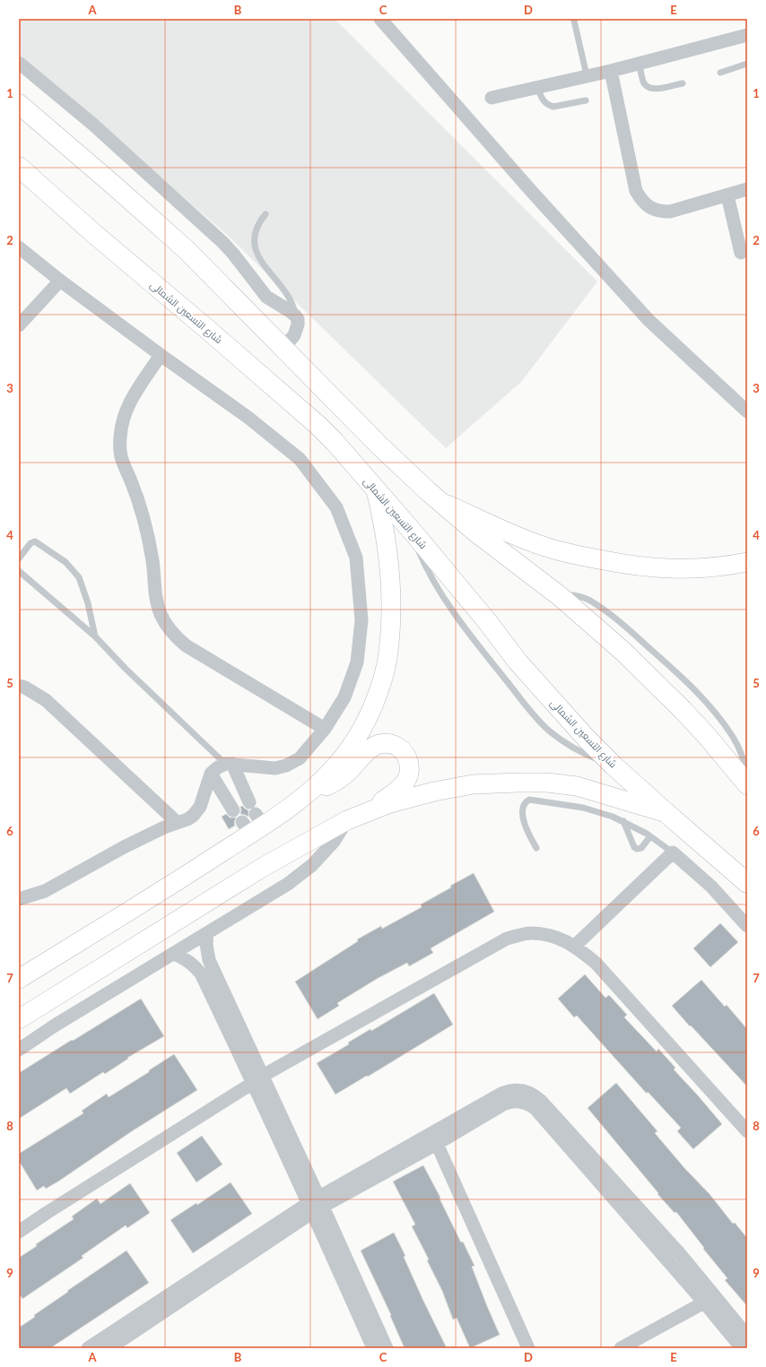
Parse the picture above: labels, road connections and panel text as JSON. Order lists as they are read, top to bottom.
{
  "streets": {
    "main road": ["شارع التسعين الشمالى"]
  },
  "grid": {
    "columns": [
      "A",
      "B",
      "C",
      "D",
      "E"
    ],
    "rows": [
      "1",
      "2",
      "3",
      "4",
      "5",
      "6",
      "7",
      "8",
      "9"
    ]
  }
}
